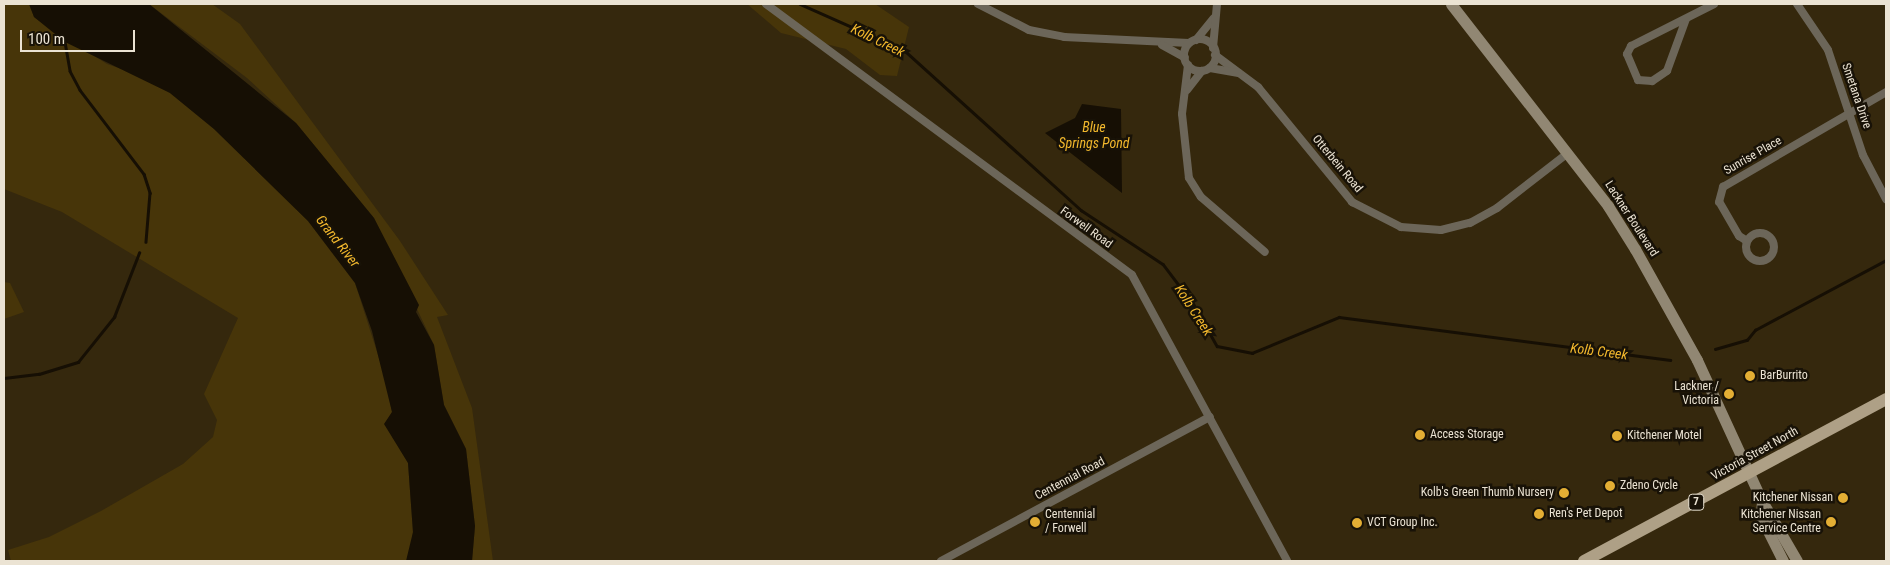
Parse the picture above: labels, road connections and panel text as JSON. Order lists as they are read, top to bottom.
{
  "streets": {
    "main road": ["Lackner Boulevard", "Victoria Street North", "7"],
    "street": [
      "Smetana Drive",
      "Sunrise Place",
      "Otterbein Road",
      "Forwell Road",
      "Centennial Road"
    ]
  },
  "crossings": [
    ["Smetana Drive", "Sunrise Place"],
    ["Otterbein Road", "Lackner Boulevard"],
    ["Lackner Boulevard", "Victoria Street North"],
    ["Forwell Road", "Centennial Road"]
  ],
  "water": ["Kolb Creek", "Blue Springs Pond", "Grand River"],
  "places": [
    "BarBurrito",
    "Lackner / Victoria",
    "Access Storage",
    "Kitchener Motel",
    "Zdeno Cycle",
    "Kolb's Green Thumb Nursery",
    "Kitchener Nissan",
    "Ren's Pet Depot",
    "Centennial / Forwell",
    "Kitchener Nissan Service Centre",
    "VCT Group Inc."
  ],
  "scale_bar": "100 m"
}
